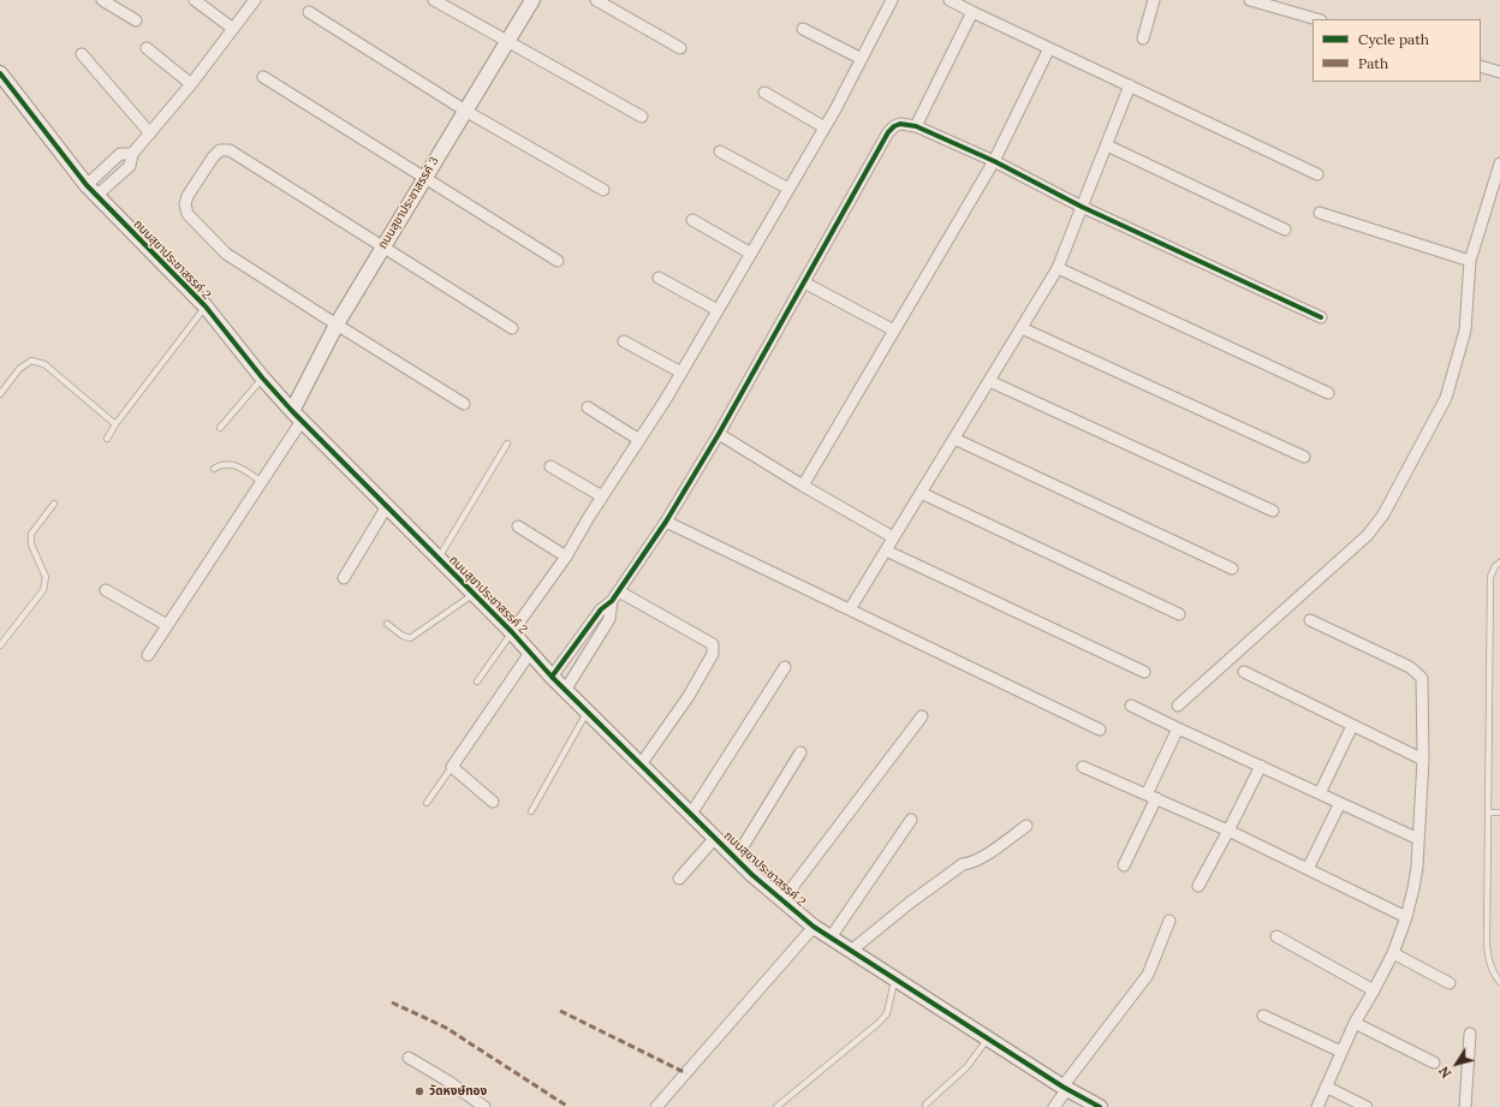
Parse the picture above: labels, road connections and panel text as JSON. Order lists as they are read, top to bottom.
{
  "streets": {
    "street": ["ถนนสุขาประชาสรรค์ 3", "ถนนสุขาประชาสรรค์ 2"]
  },
  "crossings": [
    ["ถนนสุขาประชาสรรค์ 3", "ถนนสุขาประชาสรรค์ 2"]
  ],
  "places": ["วัดหงษ์ทอง"],
  "legend": ["Cycle path", "Path"],
  "north": "bottom left"
}
